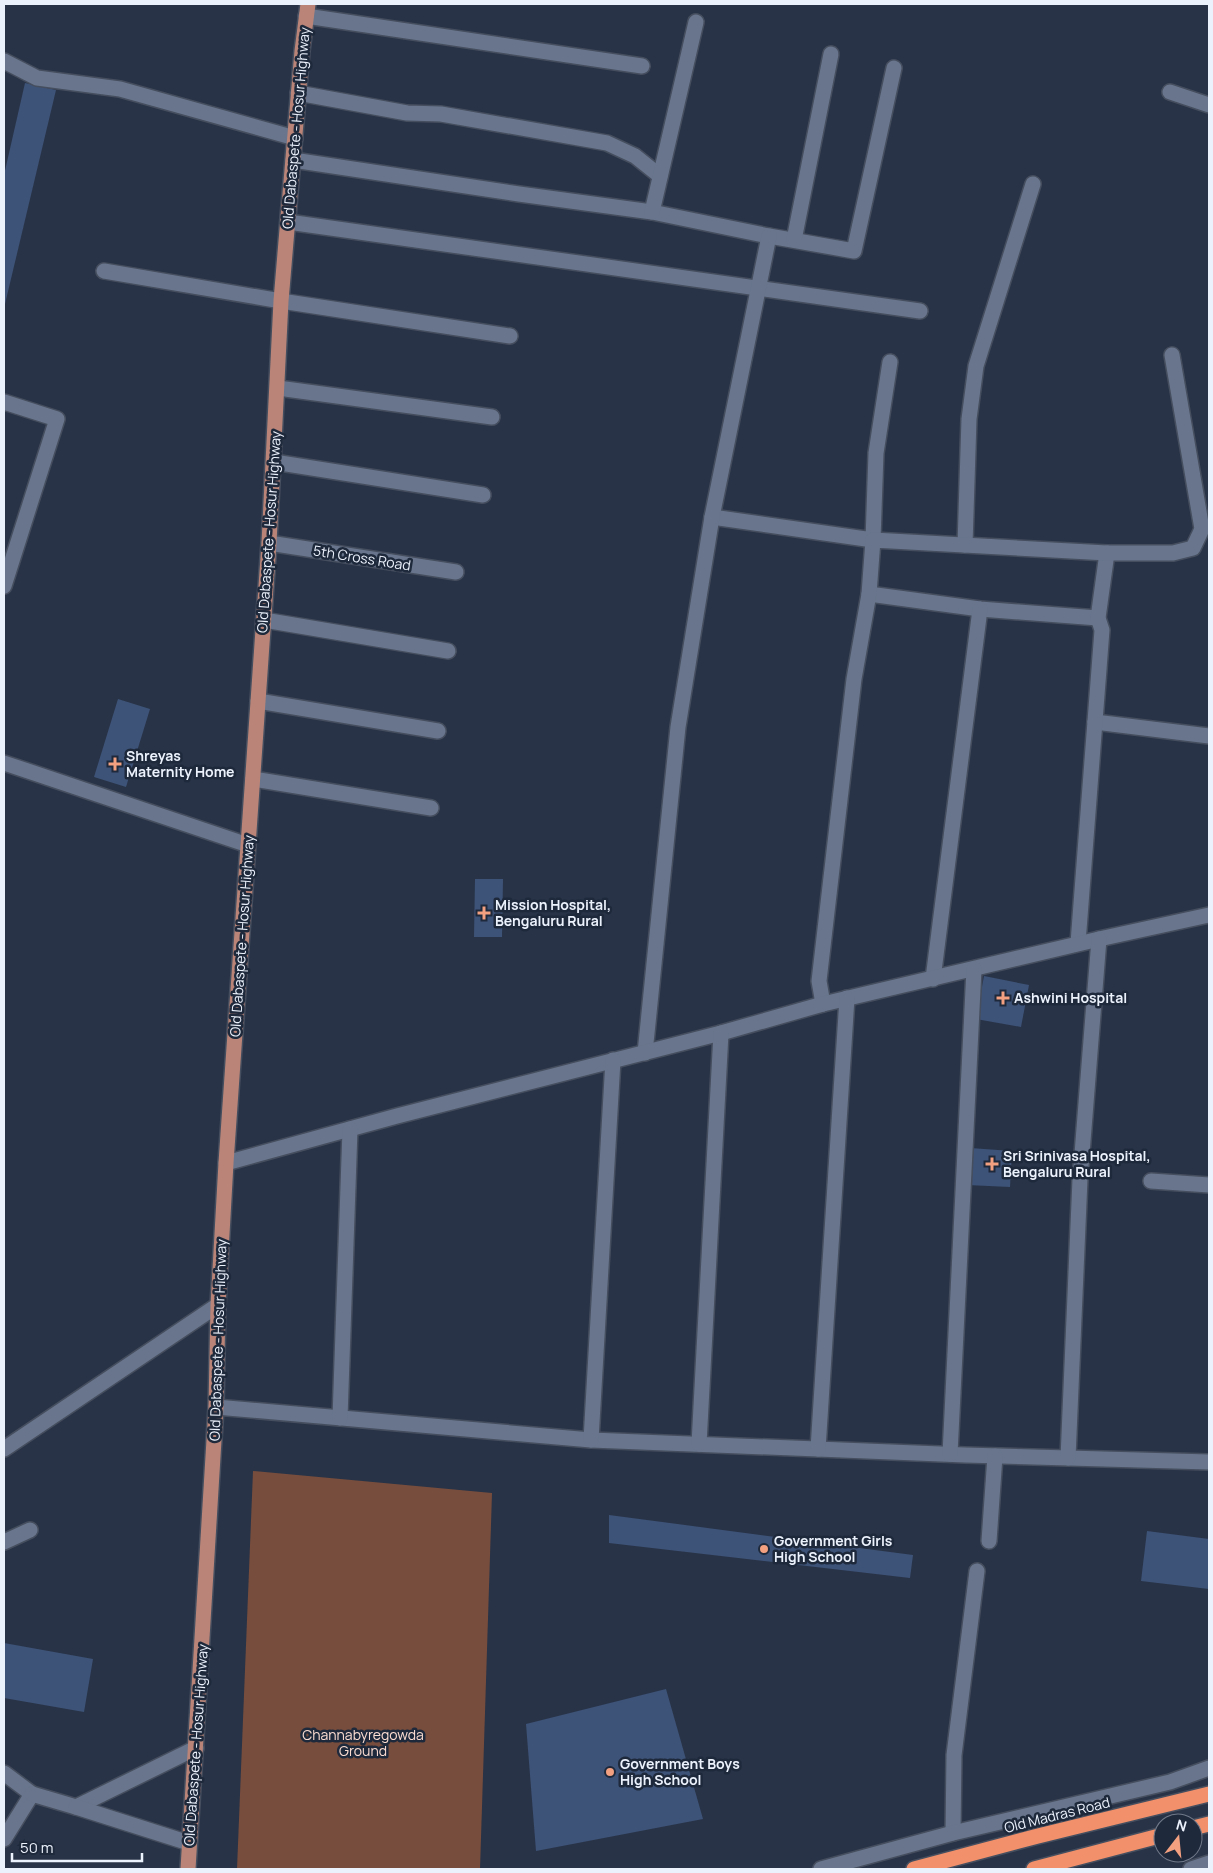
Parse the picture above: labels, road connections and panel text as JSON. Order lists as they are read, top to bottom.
{
  "streets": {
    "highway": ["Old Madras Road"],
    "main road": ["Old Dabaspete - Hosur Highway"],
    "street": ["5th Cross Road"]
  },
  "crossings": [
    ["Old Dabaspete - Hosur Highway", "5th Cross Road"]
  ],
  "parks": ["Channabyregowda Ground"],
  "places": {
    "health": [
      "Shreyas Maternity Home",
      "Mission Hospital, Bengaluru Rural",
      "Ashwini Hospital",
      "Sri Srinivasa Hospital, Bengaluru Rural"
    ],
    "other": ["Government Girls High School", "Government Boys High School"]
  },
  "scale_bar": "50 m",
  "north": "top"
}
